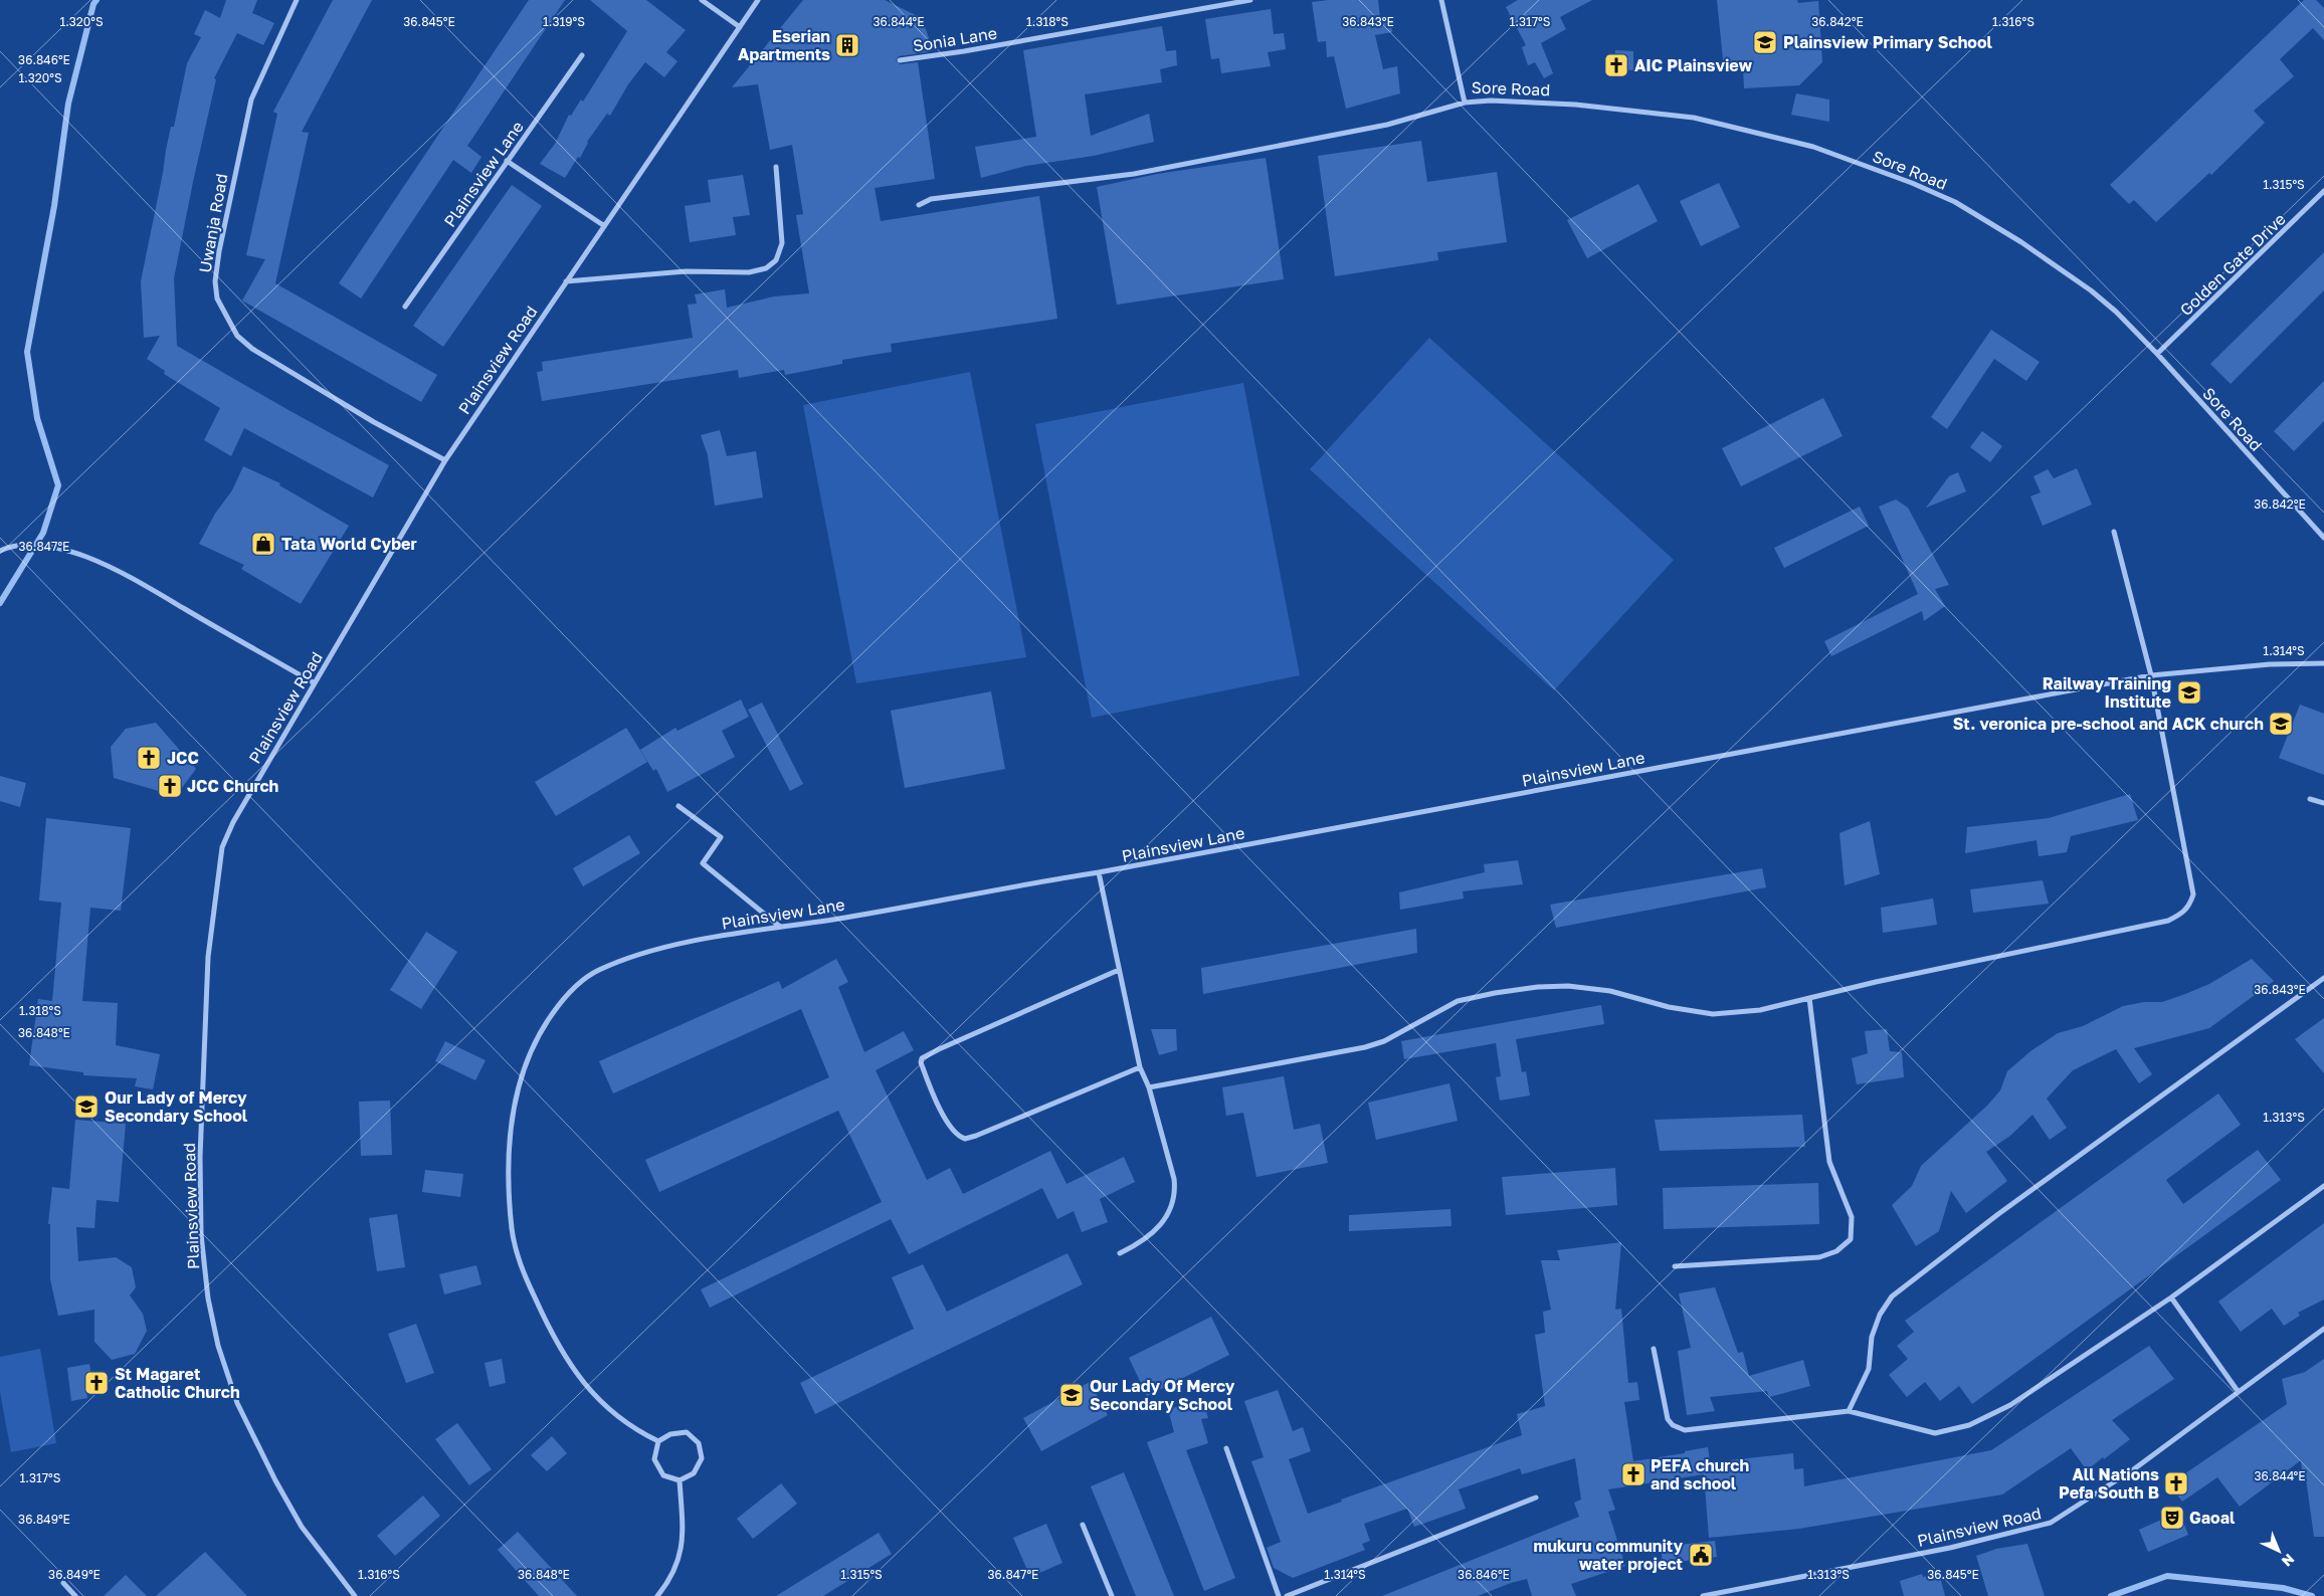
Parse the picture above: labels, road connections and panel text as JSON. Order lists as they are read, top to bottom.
{
  "streets": {
    "street": [
      "Sonia Lane",
      "Sore Road",
      "Plainsview Lane",
      "Uwanja Road",
      "Golden Gate Drive",
      "Plainsview Road"
    ]
  },
  "crossings": [
    ["Sore Road", "Golden Gate Drive"],
    ["Uwanja Road", "Plainsview Road"]
  ],
  "places": {
    "school or university": [
      "Plainsview Primary School",
      "Railway Training Institute",
      "St. veronica pre-school and ACK church",
      "Our Lady of Mercy Secondary School",
      "Our Lady Of Mercy Secondary School"
    ],
    "building": ["Eserian Apartments"],
    "church": [
      "AIC Plainsview",
      "JCC",
      "JCC Church",
      "St Magaret Catholic Church",
      "PEFA church and school",
      "All Nations Pefa South B"
    ],
    "shop": ["Tata World Cyber"],
    "theatre": ["Gaoal"],
    "public building": ["mukuru community water project"]
  },
  "north": "bottom right",
  "coordinates": [
    "1.320°S",
    "1.319°S",
    "1.318°S",
    "1.317°S",
    "1.316°S",
    "36.845°E",
    "36.844°E",
    "36.843°E",
    "36.842°E",
    "36.846°E",
    "1.315°S",
    "36.847°E",
    "1.314°S",
    "36.848°E",
    "1.313°S",
    "36.849°E"
  ]
}
